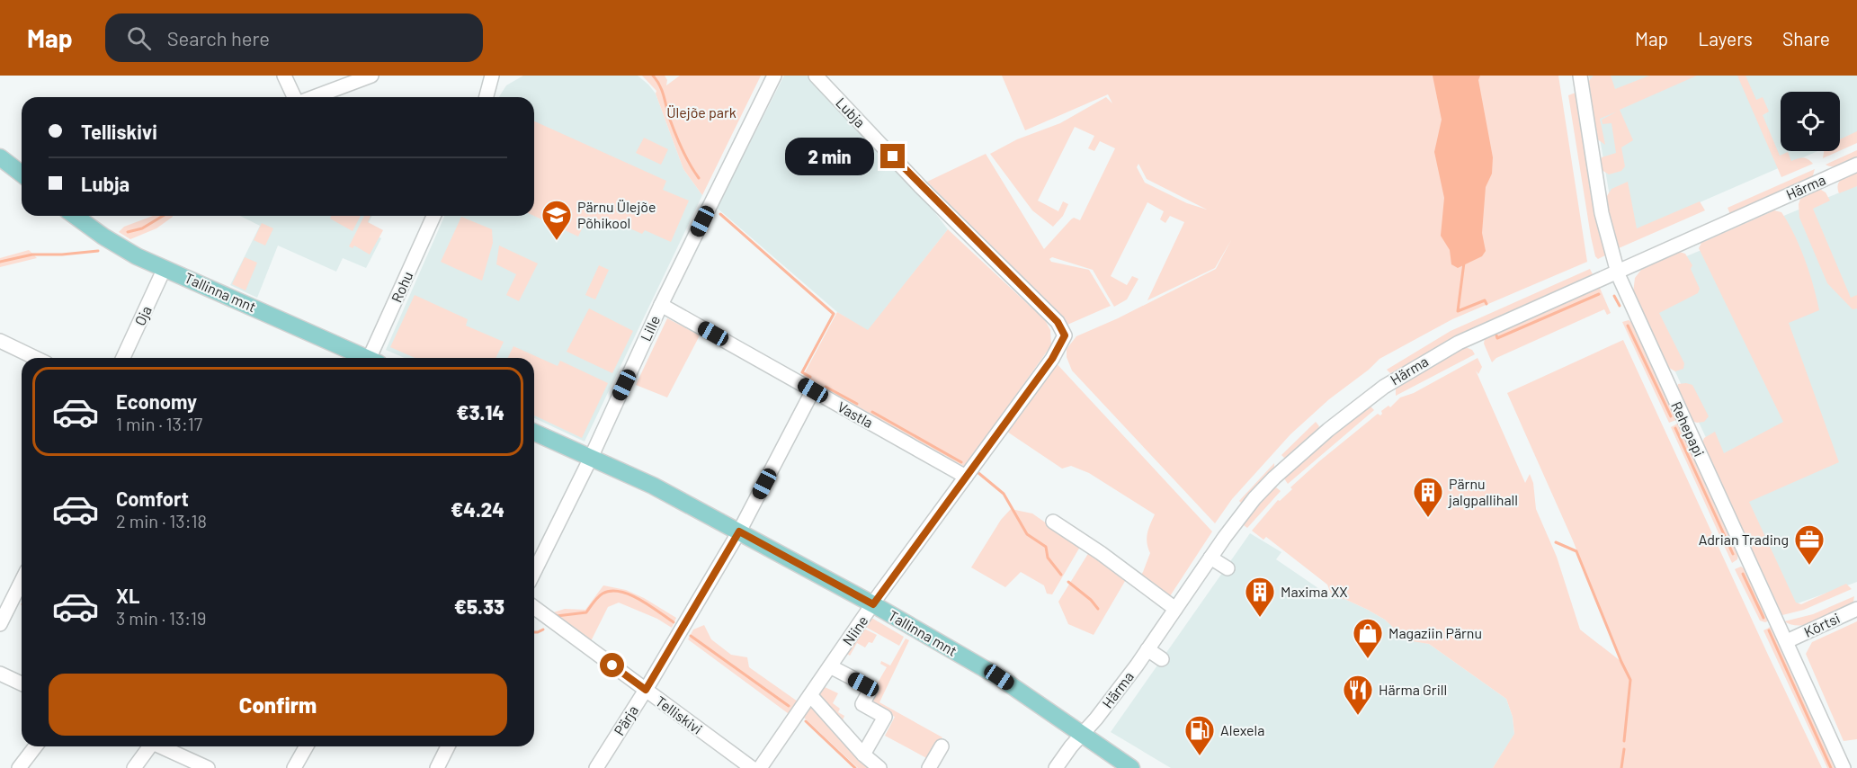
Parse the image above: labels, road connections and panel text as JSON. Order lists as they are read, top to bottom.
{
  "streets": {
    "main road": ["Tallinna mnt"],
    "street": [
      "Lubja",
      "Härma",
      "Rohu",
      "Oja",
      "Lille",
      "Vastla",
      "Rehepapi",
      "Kõrtsi",
      "Niine",
      "Telliskivi",
      "Pärja"
    ]
  },
  "crossings": [
    ["Lubja", "Niine"],
    ["Härma", "Tallinna mnt"],
    ["Härma", "Rehepapi"],
    ["Tallinna mnt", "Oja"],
    ["Tallinna mnt", "Lille"],
    ["Tallinna mnt", "Niine"],
    ["Tallinna mnt", "Pärja"],
    ["Lille", "Vastla"],
    ["Vastla", "Niine"],
    ["Vastla", "Pärja"],
    ["Rehepapi", "Kõrtsi"],
    ["Telliskivi", "Pärja"]
  ],
  "parks": ["Ülejõe park"],
  "places": {
    "school or university": ["Pärnu Ülejõe Põhikool"],
    "building": ["Pärnu jalgpallihall", "Maxima XX"],
    "office": ["Adrian Trading"],
    "shop": ["Magaziin Pärnu"],
    "restaurant": ["Härma Grill"],
    "fuel station": ["Alexela"]
  },
  "page": {
    "header": "Map",
    "search": "Search here",
    "nav": ["Map", "Layers", "Share"],
    "banner": ["Telliskivi", "Lubja"],
    "bubble": "2 min",
    "list": [
      {
        "name": "Economy",
        "note": "1 min · 13:17",
        "value": "€3.14"
      },
      {
        "name": "Comfort",
        "note": "2 min · 13:18",
        "value": "€4.24"
      },
      {
        "name": "XL",
        "note": "3 min · 13:19",
        "value": "€5.33"
      }
    ],
    "buttons": "Confirm"
  }
}
